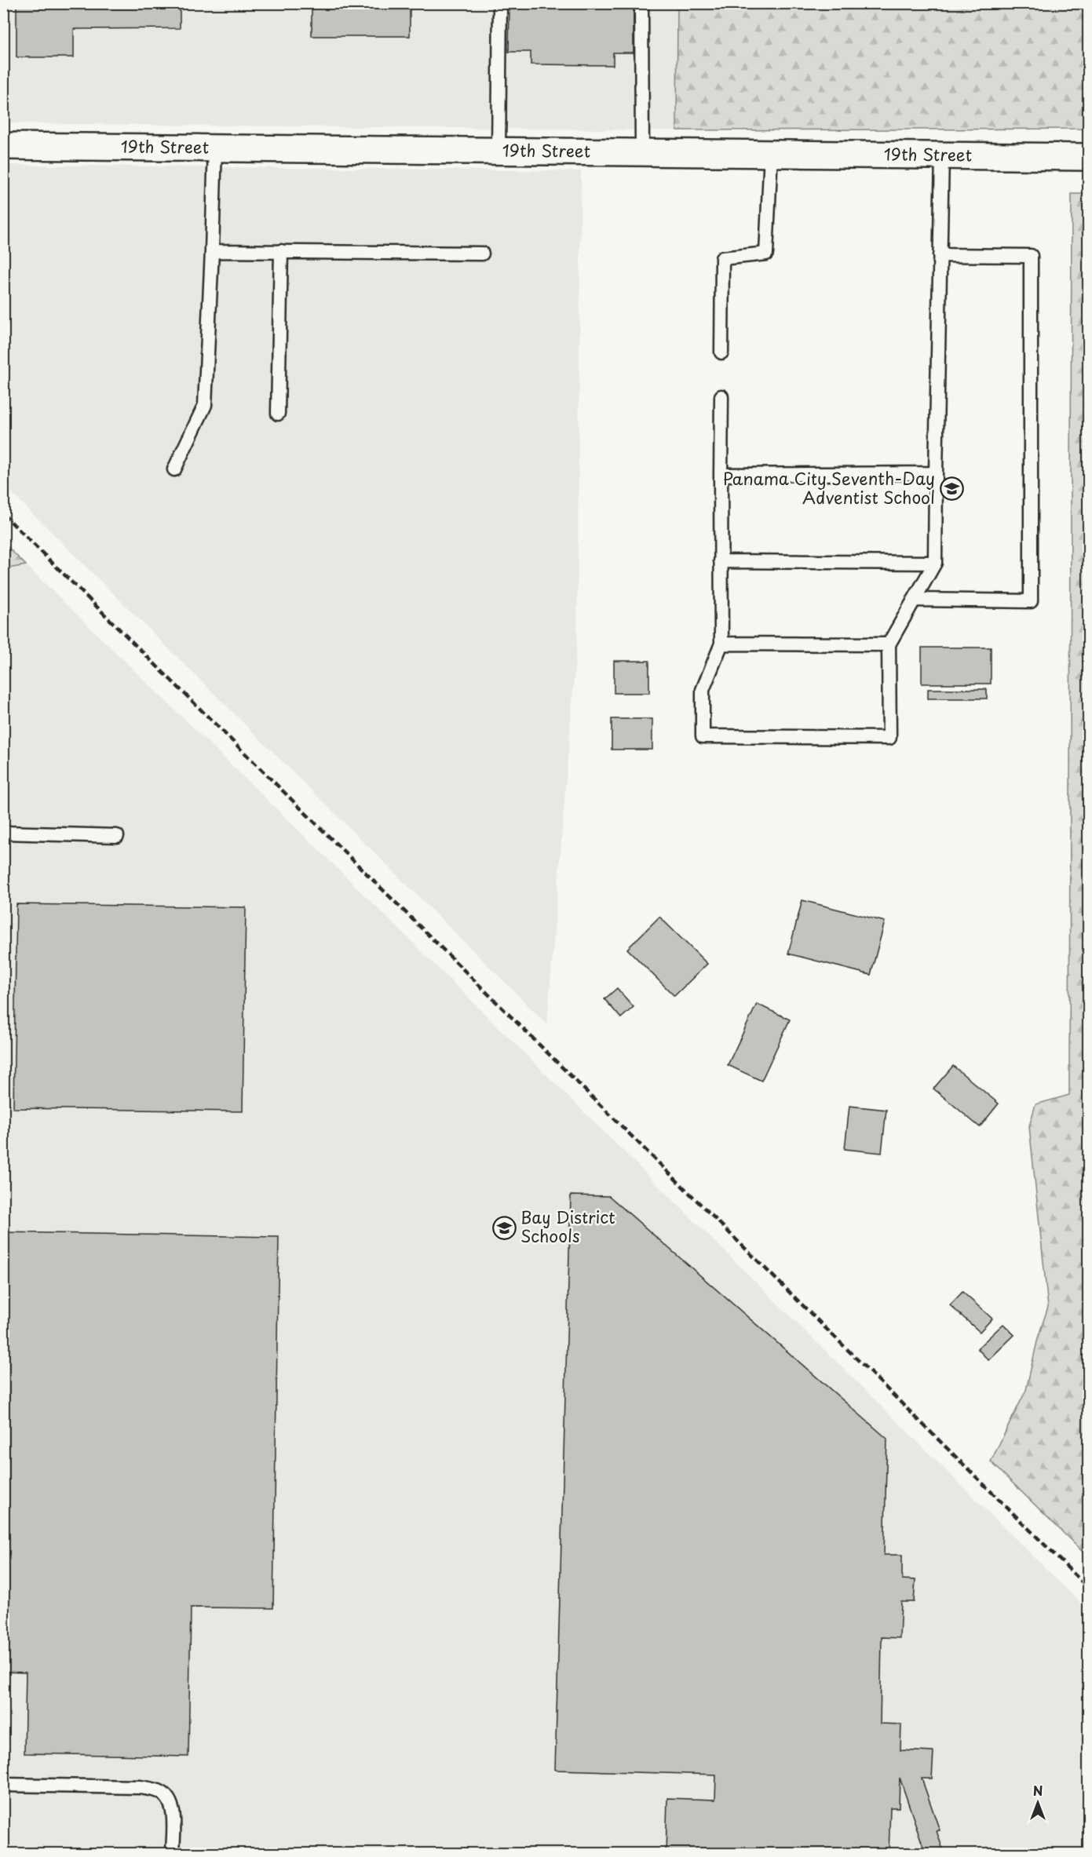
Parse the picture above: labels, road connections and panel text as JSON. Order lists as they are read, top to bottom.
{
  "streets": {
    "main road": ["19th Street"]
  },
  "places": {
    "school or university": ["Panama City Seventh-Day Adventist School", "Bay District Schools"]
  },
  "north": "top"
}
